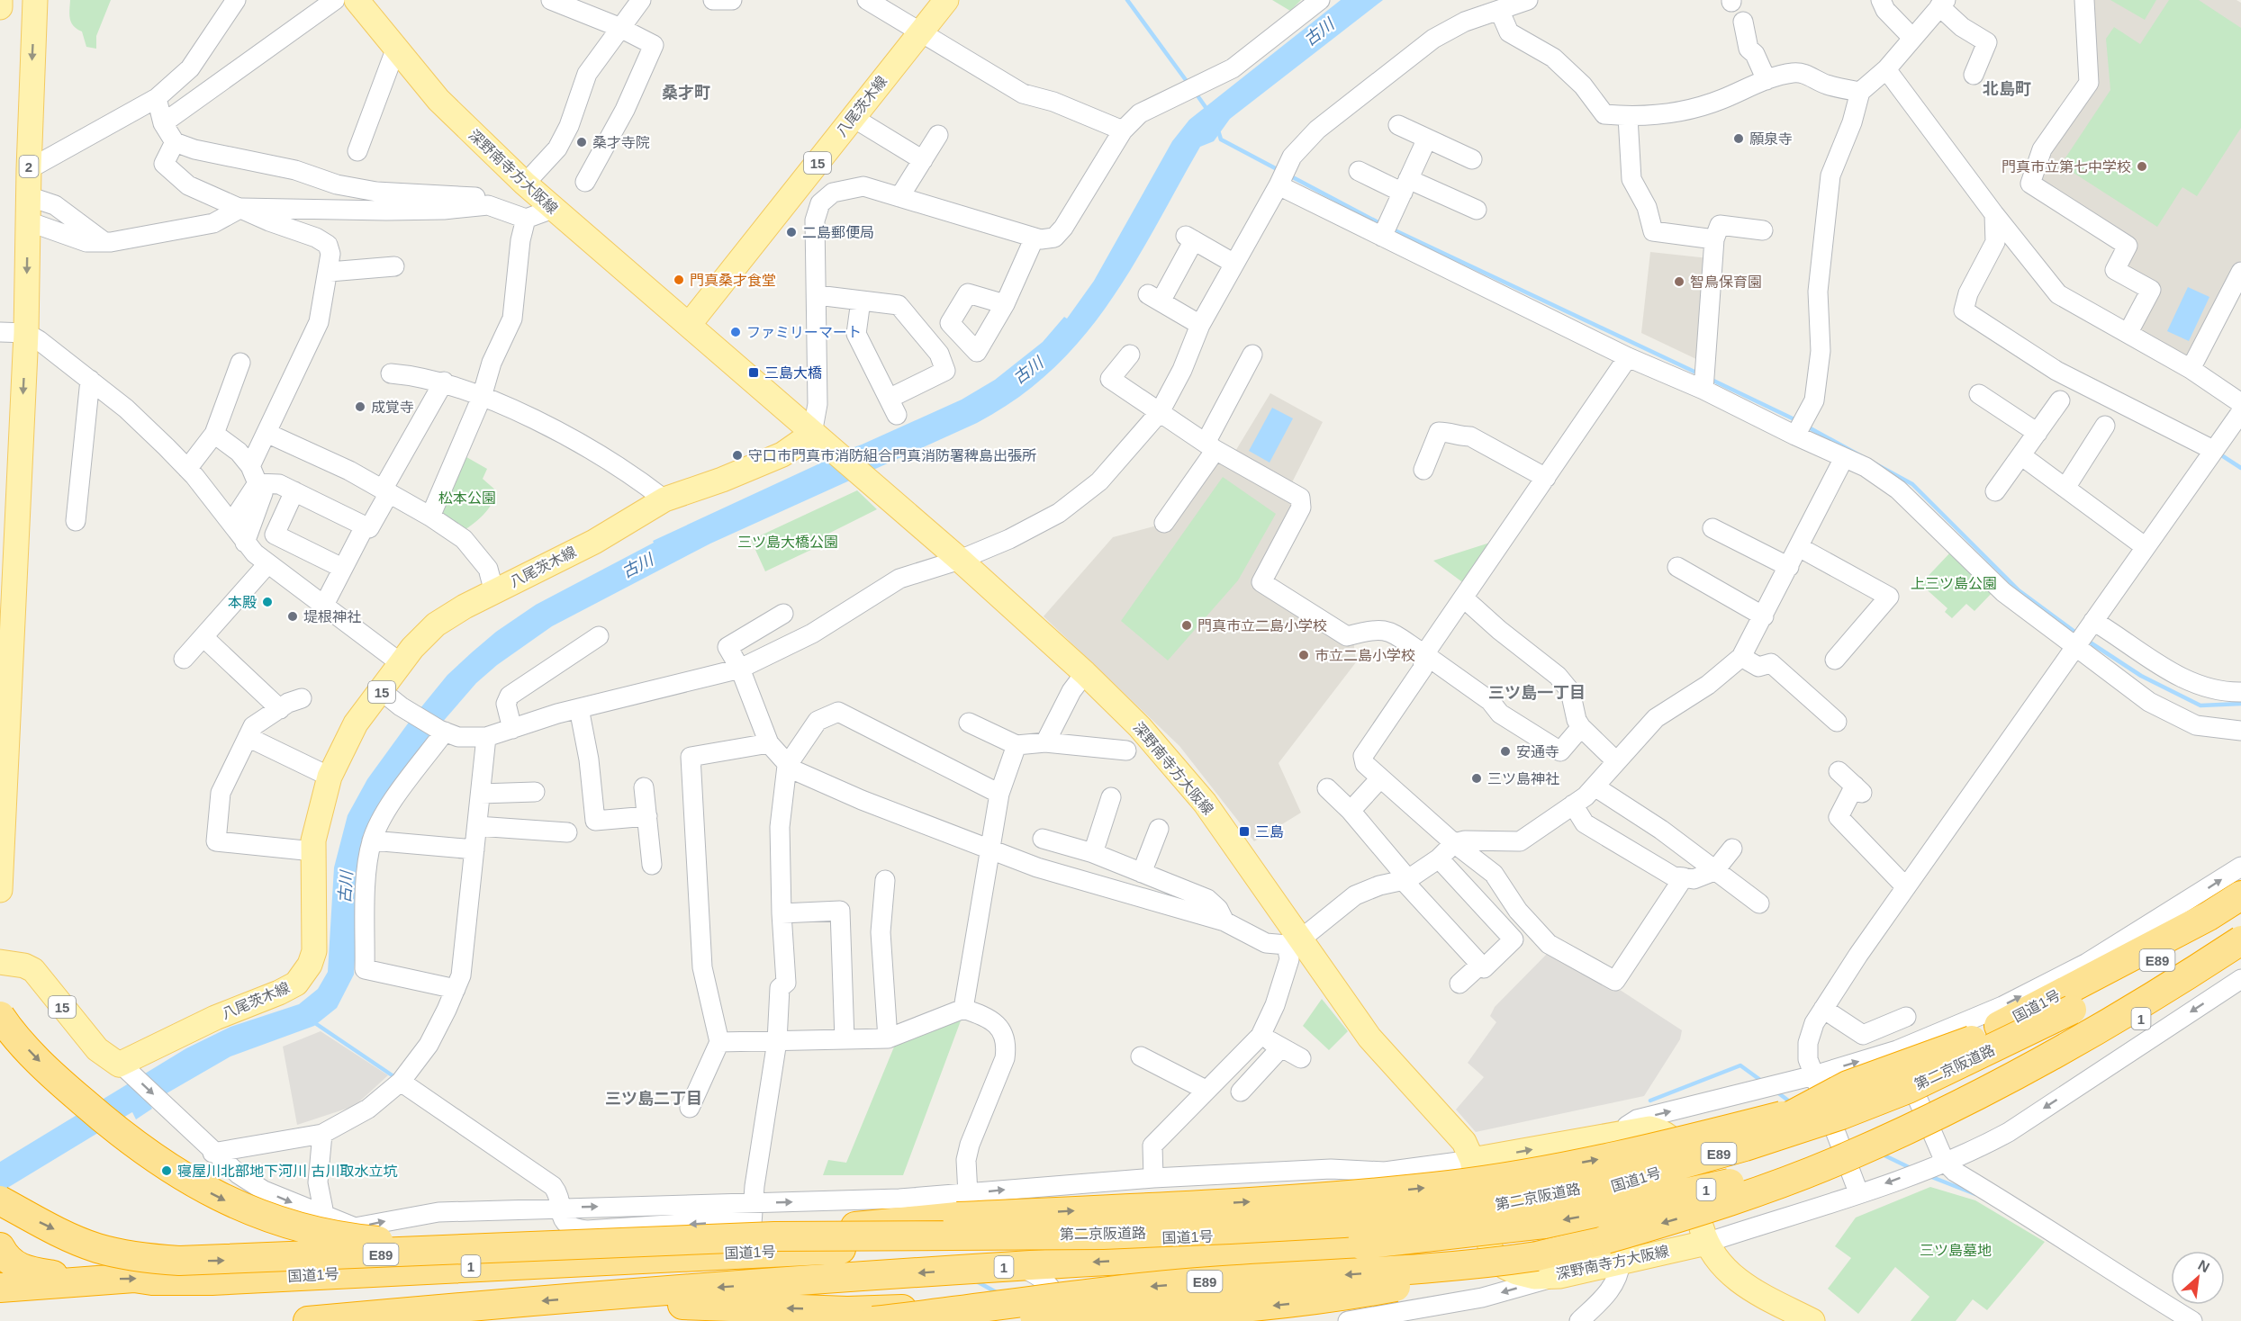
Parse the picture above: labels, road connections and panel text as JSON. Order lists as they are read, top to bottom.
{
  "streets": {
    "highway": [
      "E89",
      "国道1号",
      "1",
      "第二京阪道路"
    ],
    "main road": [
      "八尾茨木線",
      "15",
      "2",
      "深野南寺方大阪線"
    ]
  },
  "crossings": [
    ["八尾茨木線", "15"],
    ["八尾茨木線", "深野南寺方大阪線"],
    ["E89", "第二京阪道路"]
  ],
  "districts": [
    "北島町",
    "桑才町",
    "三ツ島一丁目",
    "三ツ島二丁目"
  ],
  "water": ["古川"],
  "parks": [
    "松本公園",
    "三ツ島大橋公園",
    "上三ツ島公園",
    "三ツ島墓地"
  ],
  "places": {
    "other": [
      "願泉寺",
      "桑才寺院",
      "門真市立第七中学校",
      "二島郵便局",
      "門真桑才食堂",
      "智鳥保育園",
      "ファミリーマート",
      "成覚寺",
      "守口市門真市消防組合門真消防署稗島出張所",
      "本殿",
      "堤根神社",
      "門真市立二島小学校",
      "市立二島小学校",
      "安通寺",
      "三ツ島神社",
      "寝屋川北部地下河川 古川取水立坑"
    ],
    "transit": ["三島大橋", "三島"]
  },
  "north": "top right"
}
